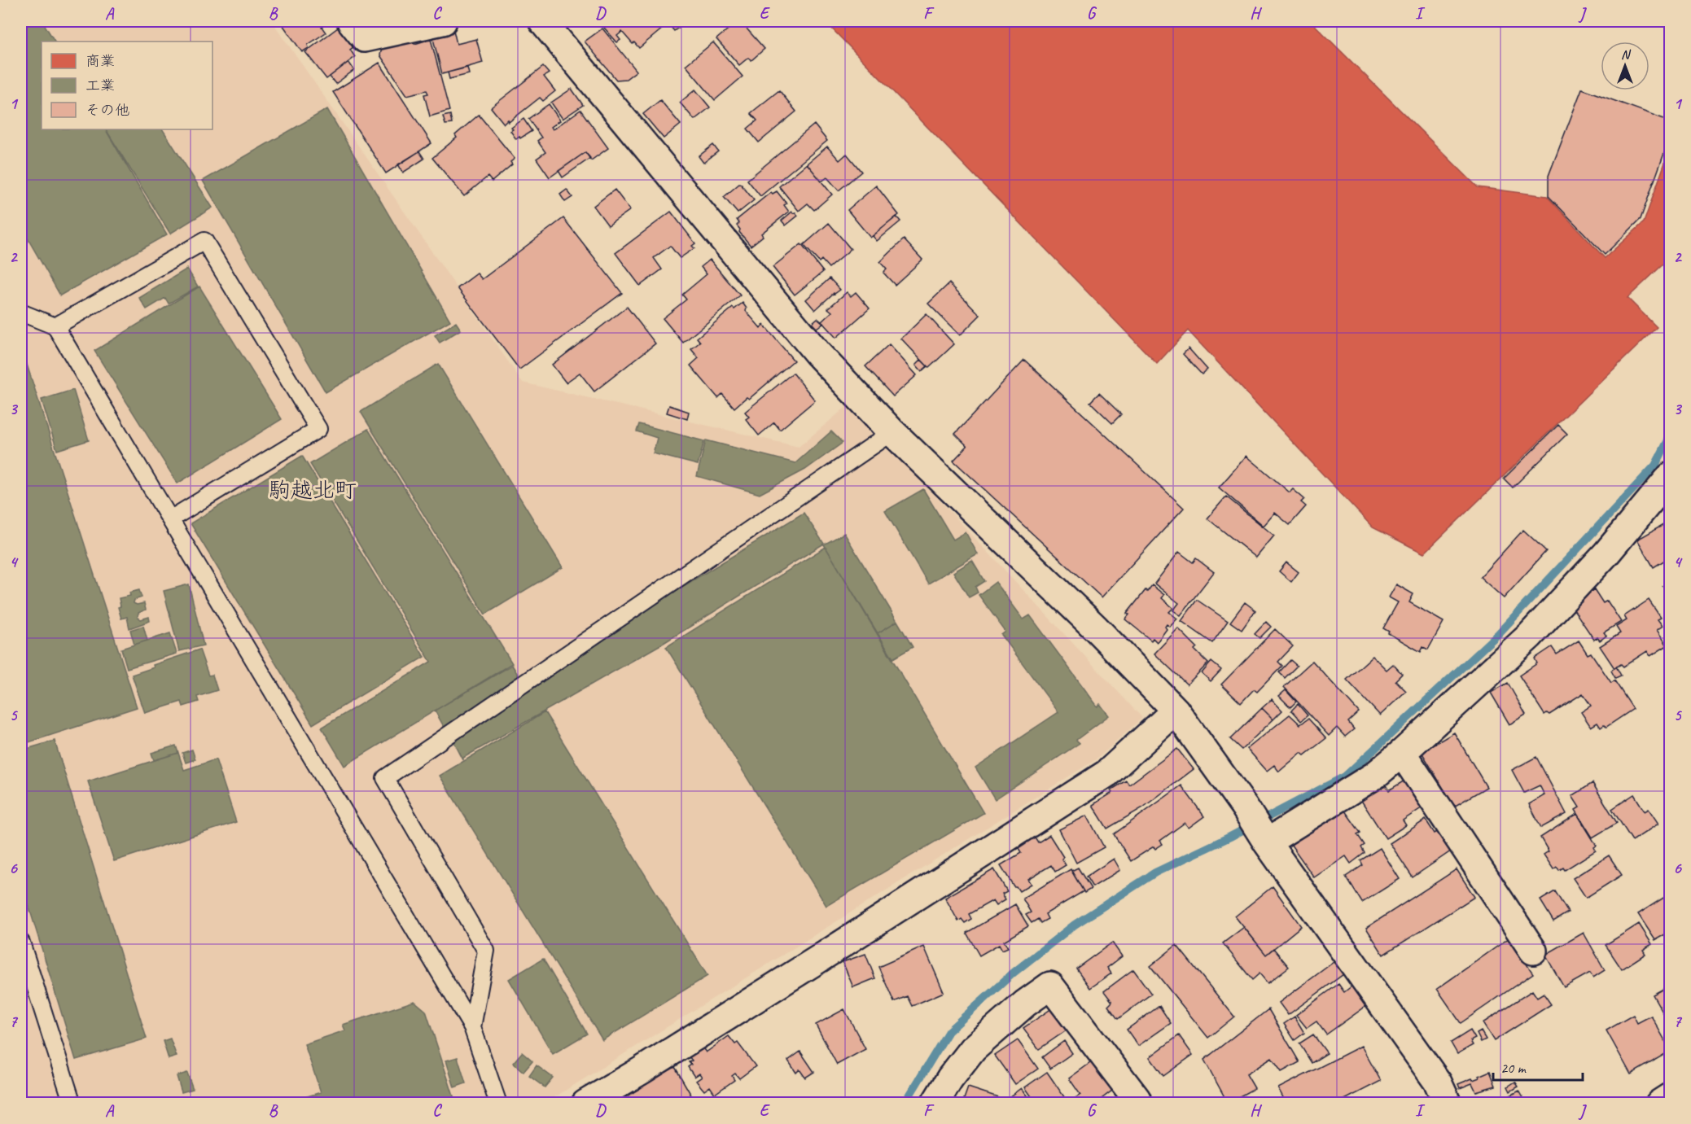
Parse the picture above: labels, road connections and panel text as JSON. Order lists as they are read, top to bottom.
{
  "districts": ["駒越北町"],
  "legend": ["商業", "工業", "その他"],
  "scale_bar": "20 m",
  "north": "top",
  "grid": {
    "columns": [
      "A",
      "B",
      "C",
      "D",
      "E",
      "F",
      "G",
      "H",
      "I",
      "J"
    ],
    "rows": [
      "1",
      "2",
      "3",
      "4",
      "5",
      "6",
      "7"
    ]
  }
}
